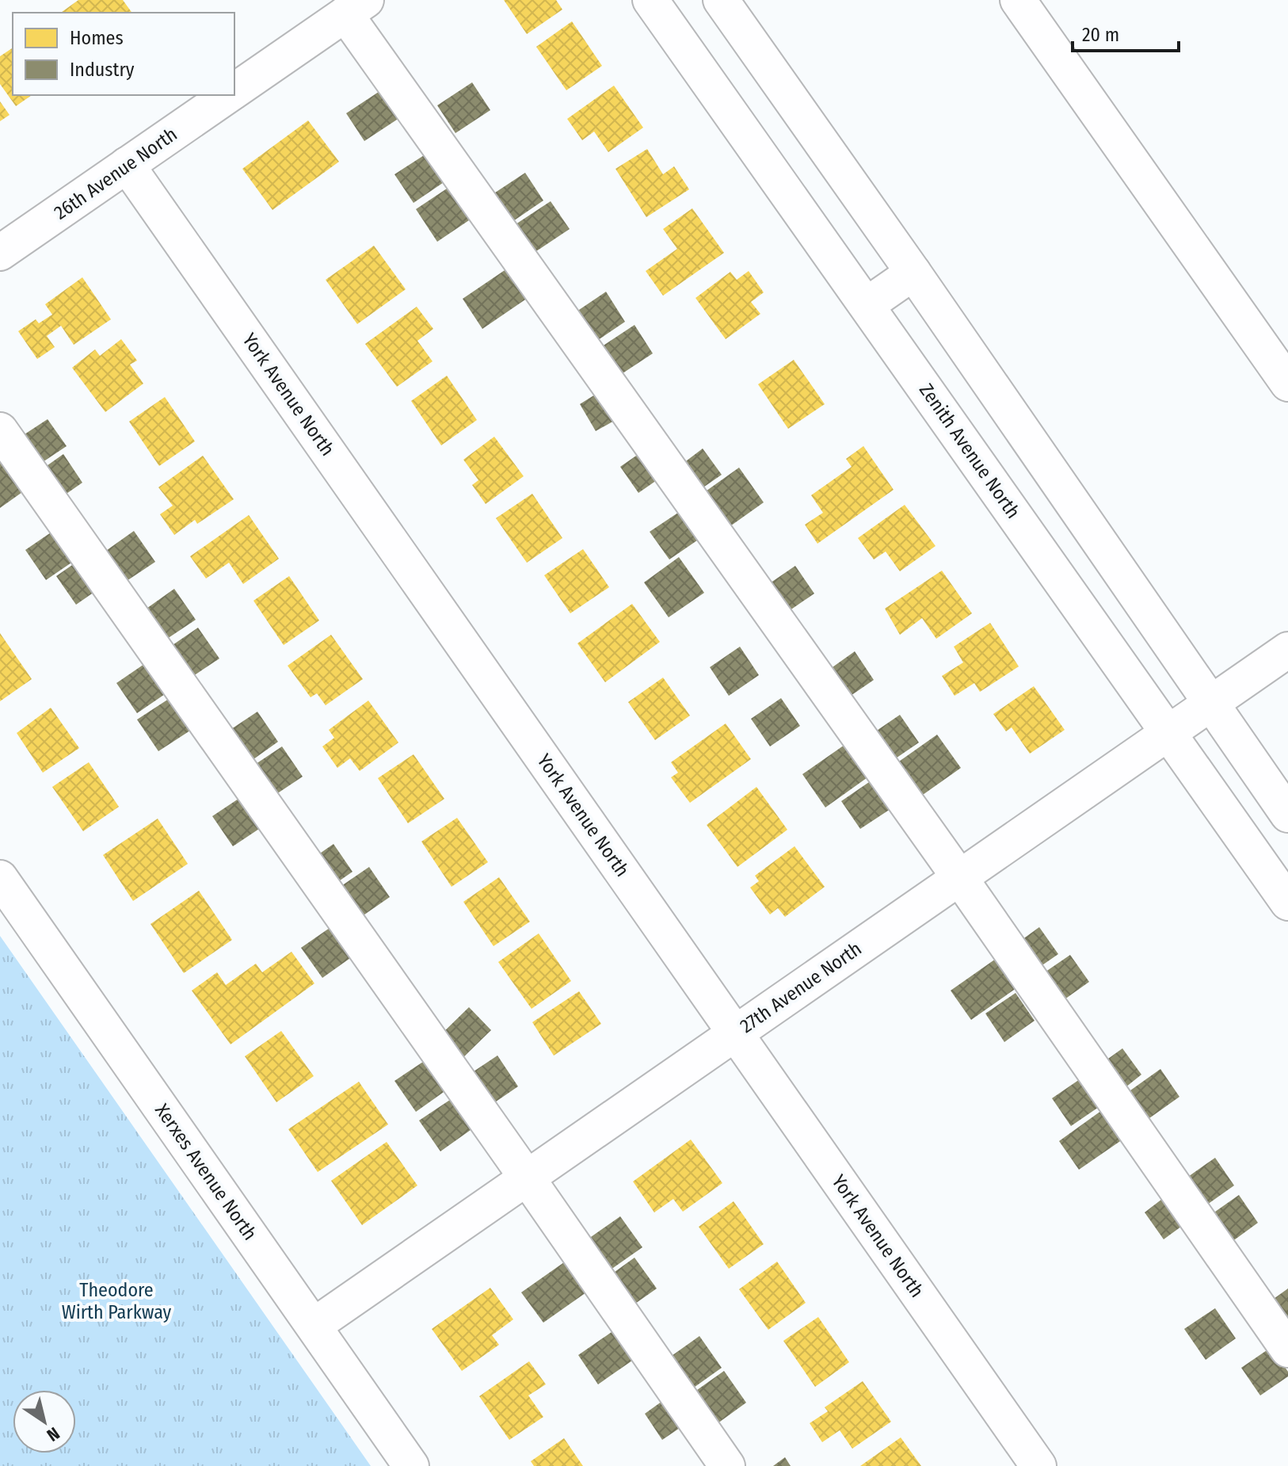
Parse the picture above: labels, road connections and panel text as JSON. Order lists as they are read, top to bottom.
{
  "streets": {
    "street": [
      "26th Avenue North",
      "York Avenue North",
      "Zenith Avenue North",
      "27th Avenue North",
      "Xerxes Avenue North"
    ]
  },
  "crossings": [
    ["26th Avenue North", "York Avenue North"],
    ["York Avenue North", "27th Avenue North"],
    ["Zenith Avenue North", "27th Avenue North"],
    ["27th Avenue North", "Xerxes Avenue North"]
  ],
  "parks": ["Theodore Wirth Parkway"],
  "legend": ["Homes", "Industry"],
  "scale_bar": "20 m",
  "north": "bottom right"
}
